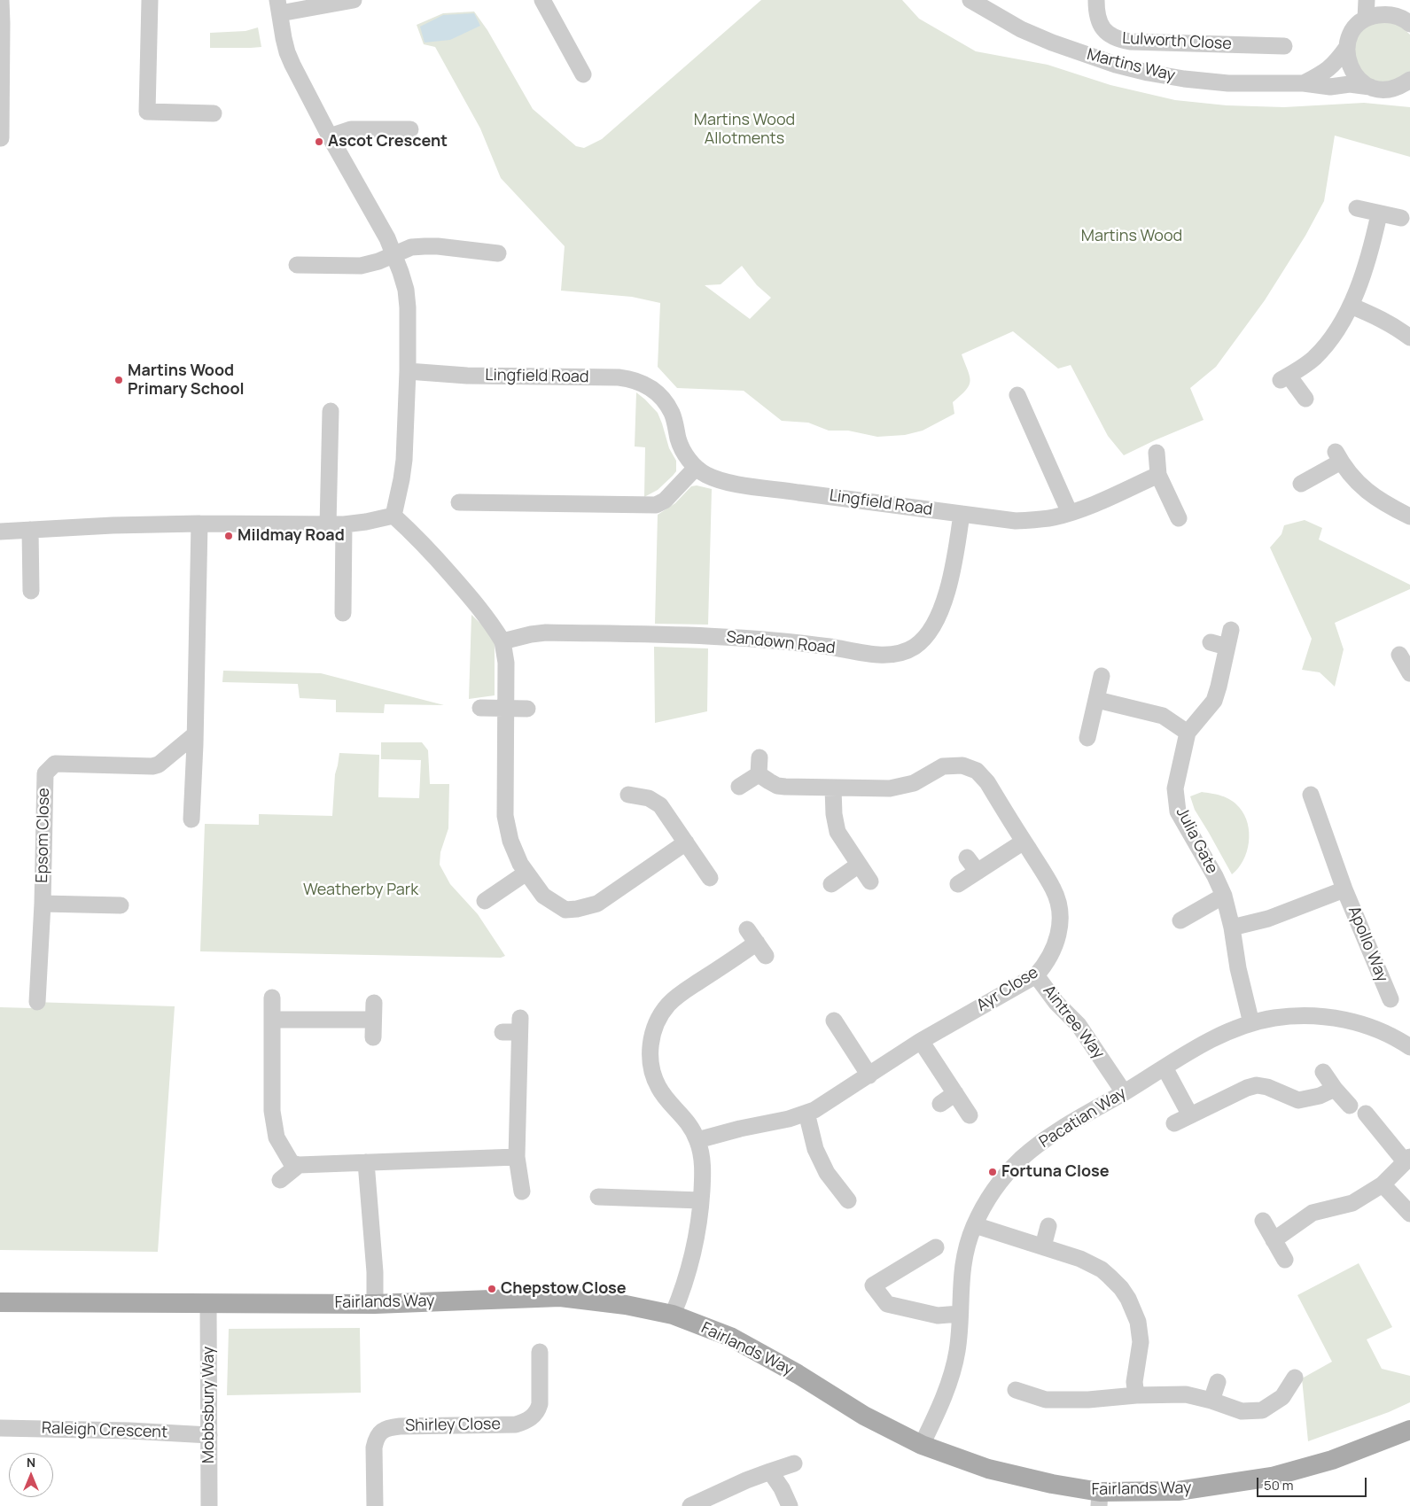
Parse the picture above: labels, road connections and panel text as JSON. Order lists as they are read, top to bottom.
{
  "streets": {
    "main road": ["Fairlands Way"],
    "street": [
      "Lulworth Close",
      "Martins Way",
      "Lingfield Road",
      "Sandown Road",
      "Epsom Close",
      "Julia Gate",
      "Apollo Way",
      "Ayr Close",
      "Aintree Way",
      "Pacatian Way",
      "Mobbsbury Way",
      "Shirley Close",
      "Raleigh Crescent"
    ]
  },
  "crossings": [
    ["Lingfield Road", "Sandown Road"],
    ["Julia Gate", "Apollo Way"],
    ["Julia Gate", "Pacatian Way"],
    ["Ayr Close", "Aintree Way"],
    ["Aintree Way", "Pacatian Way"],
    ["Pacatian Way", "Fairlands Way"],
    ["Fairlands Way", "Mobbsbury Way"],
    ["Mobbsbury Way", "Raleigh Crescent"]
  ],
  "parks": ["Martins Wood Allotments", "Martins Wood", "Weatherby Park"],
  "places": [
    "Ascot Crescent",
    "Martins Wood Primary School",
    "Mildmay Road",
    "Fortuna Close",
    "Chepstow Close"
  ],
  "scale_bar": "50 m",
  "north": "top"
}
